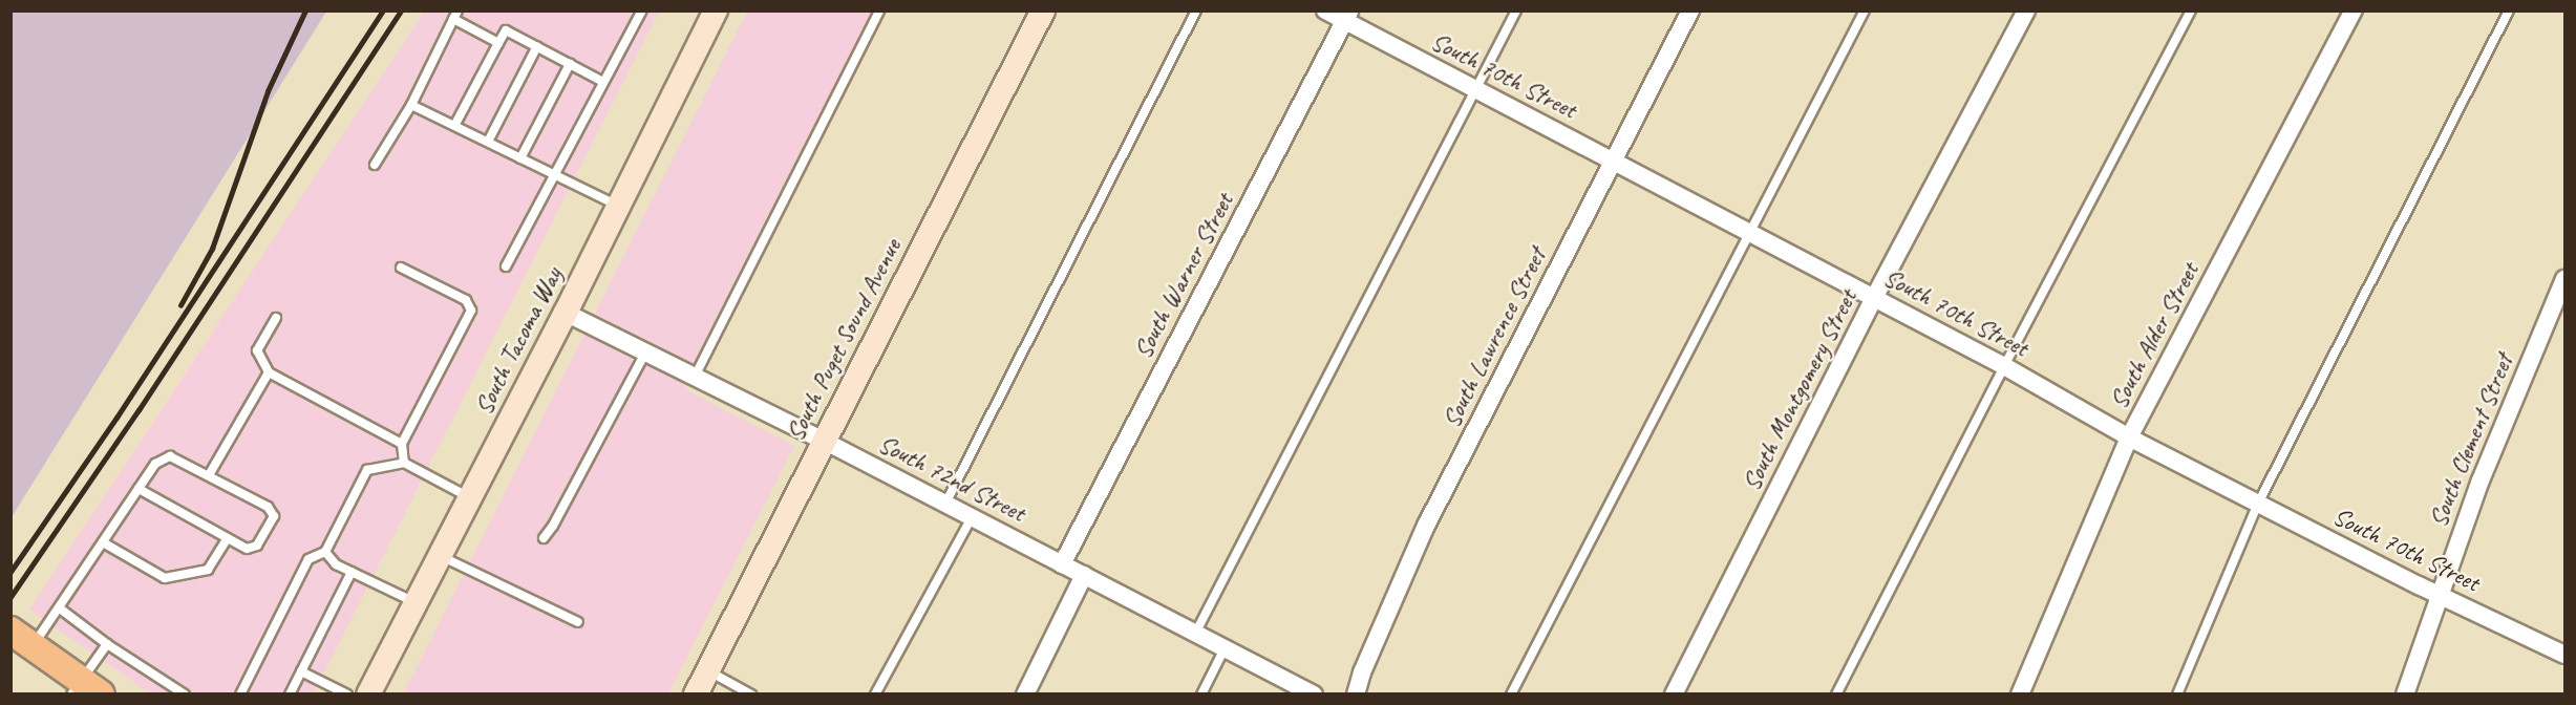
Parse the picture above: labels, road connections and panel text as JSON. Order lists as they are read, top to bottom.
{
  "streets": {
    "main road": ["South Puget Sound Avenue", "South Tacoma Way"],
    "street": [
      "South 70th Street",
      "South Warner Street",
      "South Alder Street",
      "South Lawrence Street",
      "South Montgomery Street",
      "South Clement Street",
      "South 72nd Street"
    ]
  },
  "crossings": [
    ["South 70th Street", "South Warner Street"],
    ["South 70th Street", "South Alder Street"],
    ["South 70th Street", "South Lawrence Street"],
    ["South 70th Street", "South Montgomery Street"],
    ["South 70th Street", "South Clement Street"],
    ["South Warner Street", "South 72nd Street"],
    ["South Puget Sound Avenue", "South 72nd Street"],
    ["South Tacoma Way", "South 72nd Street"]
  ]
}
